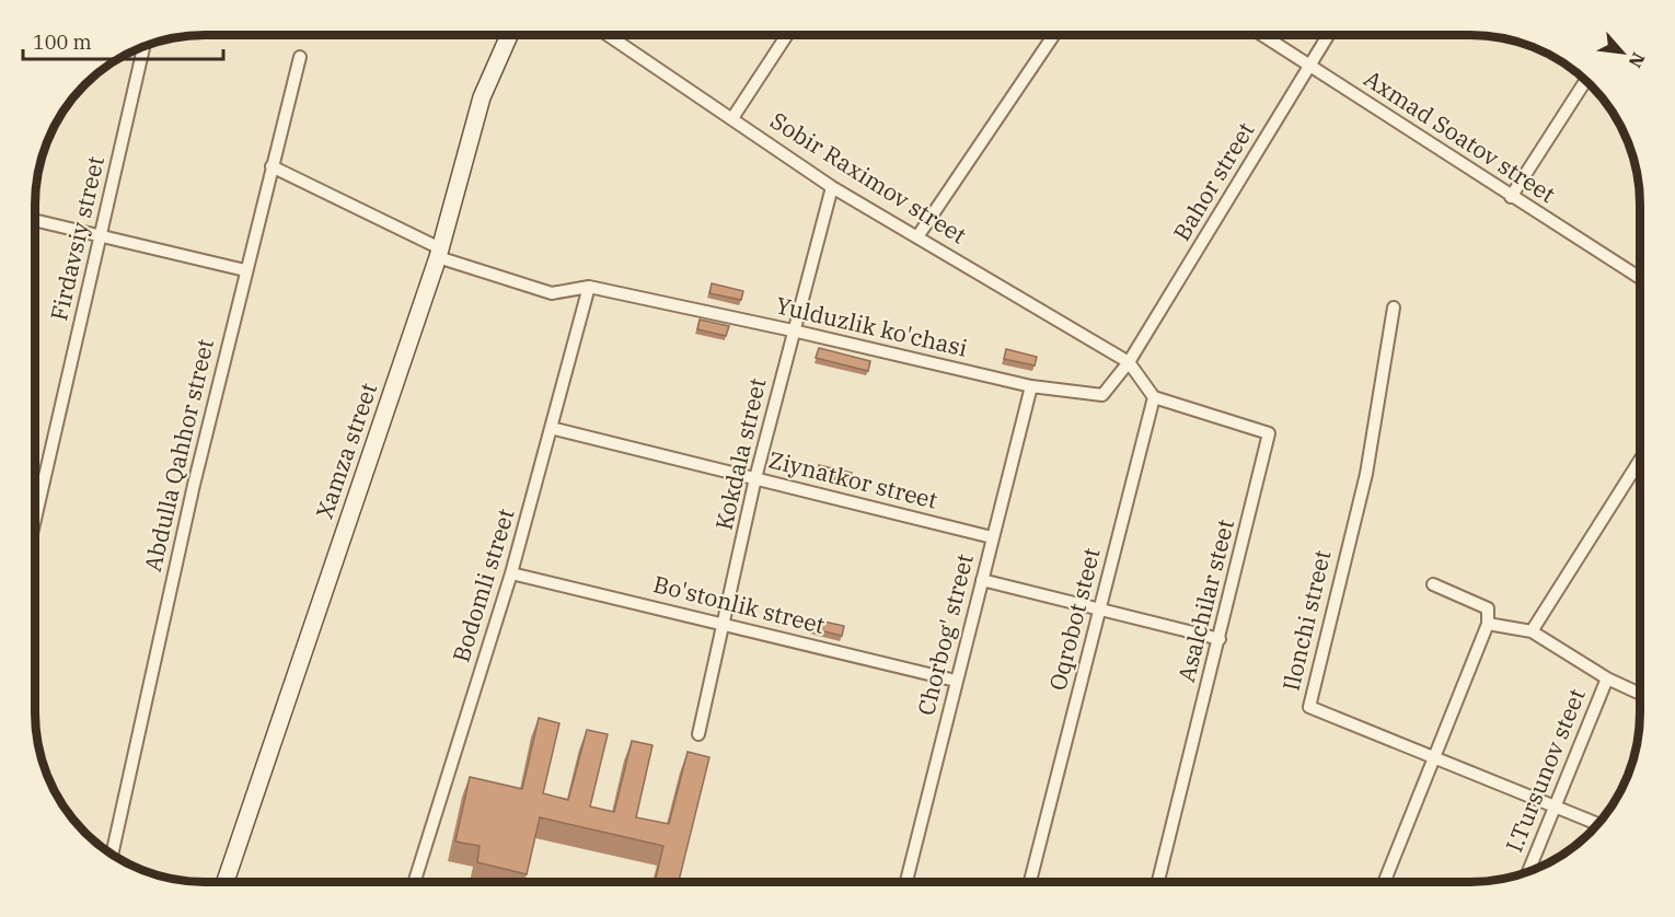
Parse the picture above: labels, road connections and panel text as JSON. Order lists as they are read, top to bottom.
{
  "streets": {
    "main road": ["Xamza street"],
    "street": [
      "Axmad Soatov street",
      "Sobir Raximov street",
      "Bahor street",
      "Firdavsiy street",
      "Yulduzlik ko'chasi",
      "Kokdala street",
      "Abdulla Qahhor street",
      "Ziynatkor street",
      "Bodomli street",
      "Asalchilar steet",
      "Bo'stonlik street",
      "Oqrobot steet",
      "Ilonchi street",
      "Chorbog' street",
      "I.Tursunov steet"
    ]
  },
  "crossings": [
    ["Axmad Soatov street", "Bahor street"],
    ["Sobir Raximov street", "Bahor street"],
    ["Sobir Raximov street", "Yulduzlik ko'chasi"],
    ["Sobir Raximov street", "Kokdala street"],
    ["Bahor street", "Yulduzlik ko'chasi"],
    ["Yulduzlik ko'chasi", "Kokdala street"],
    ["Yulduzlik ko'chasi", "Bodomli street"],
    ["Yulduzlik ko'chasi", "Chorbog' street"],
    ["Kokdala street", "Ziynatkor street"],
    ["Kokdala street", "Bo'stonlik street"],
    ["Ziynatkor street", "Bodomli street"],
    ["Ziynatkor street", "Chorbog' street"],
    ["Bodomli street", "Bo'stonlik street"],
    ["Asalchilar steet", "Oqrobot steet"],
    ["Bo'stonlik street", "Chorbog' street"],
    ["Ilonchi street", "I.Tursunov steet"]
  ],
  "scale_bar": "100 m",
  "north": "bottom right"
}
